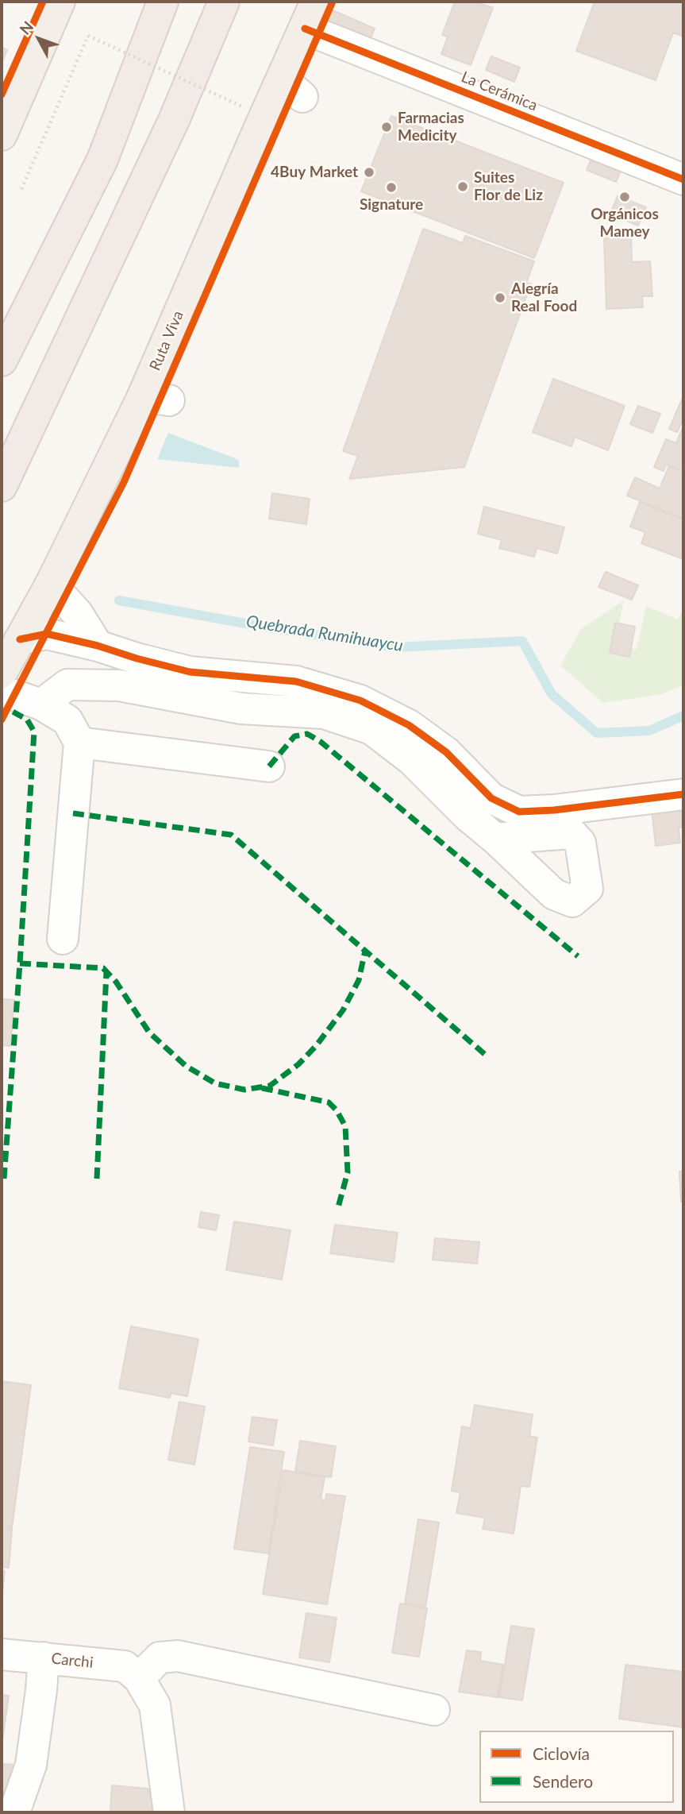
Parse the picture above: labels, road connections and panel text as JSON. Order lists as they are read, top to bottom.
{
  "streets": {
    "main road": ["Ruta Viva"],
    "street": ["La Cerámica", "Carchi"]
  },
  "crossings": [
    ["La Cerámica", "Ruta Viva"]
  ],
  "water": ["Quebrada Rumihuaycu"],
  "places": [
    "Farmacias Medicity",
    "4Buy Market",
    "Suites Flor de Liz",
    "Signature",
    "Orgánicos Mamey",
    "Alegría Real Food"
  ],
  "legend": ["Ciclovía", "Sendero"],
  "north": "top left"
}
